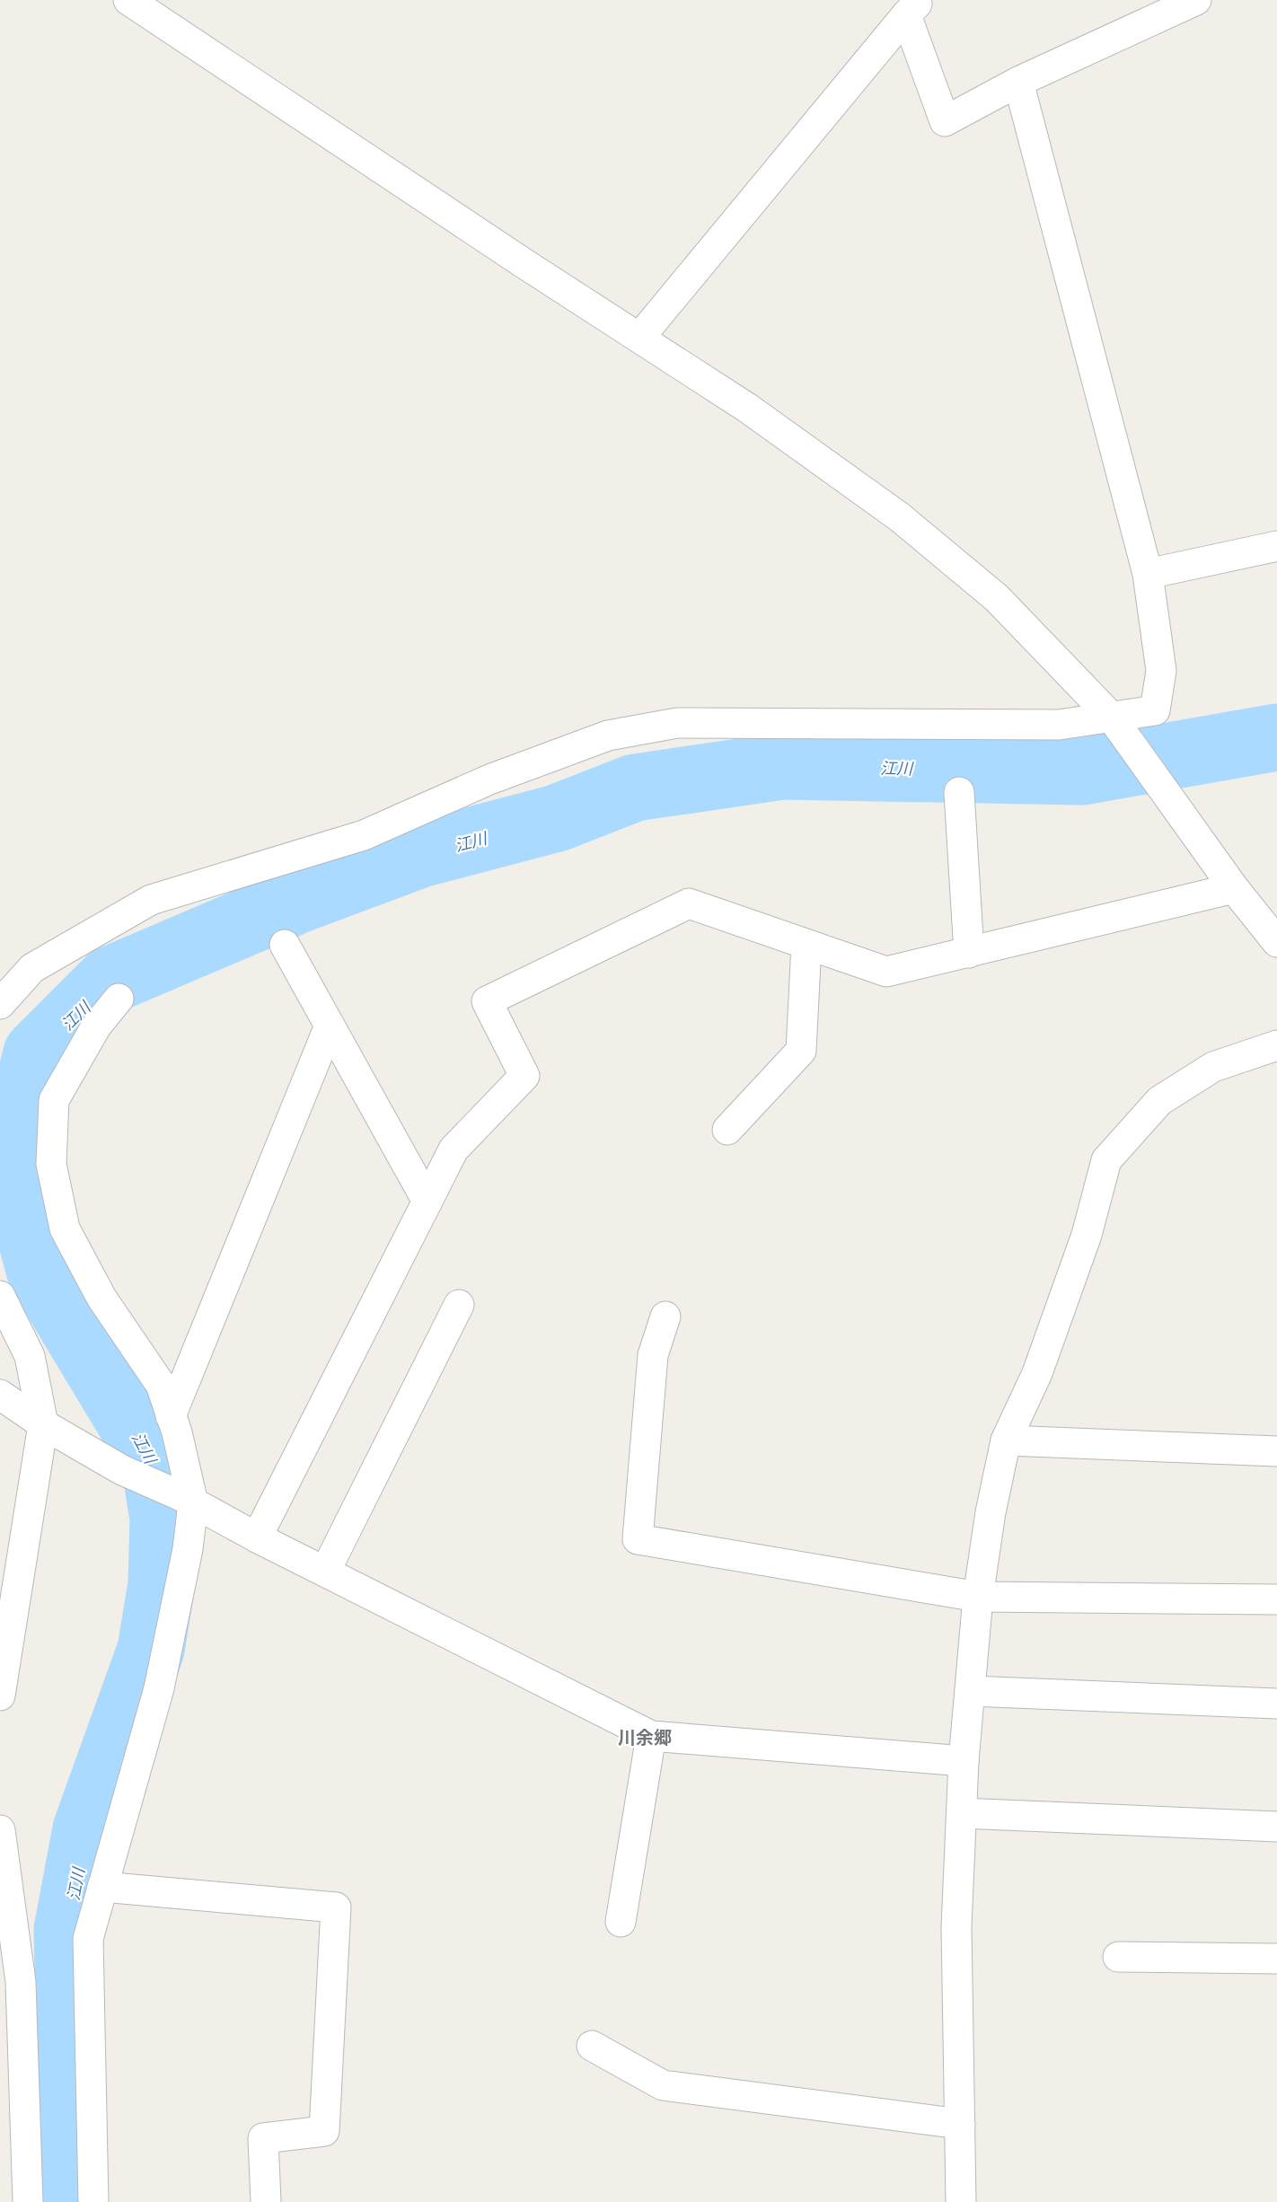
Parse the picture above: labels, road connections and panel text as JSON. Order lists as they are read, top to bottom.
{
  "districts": ["川余郷"],
  "water": ["江川"]
}
